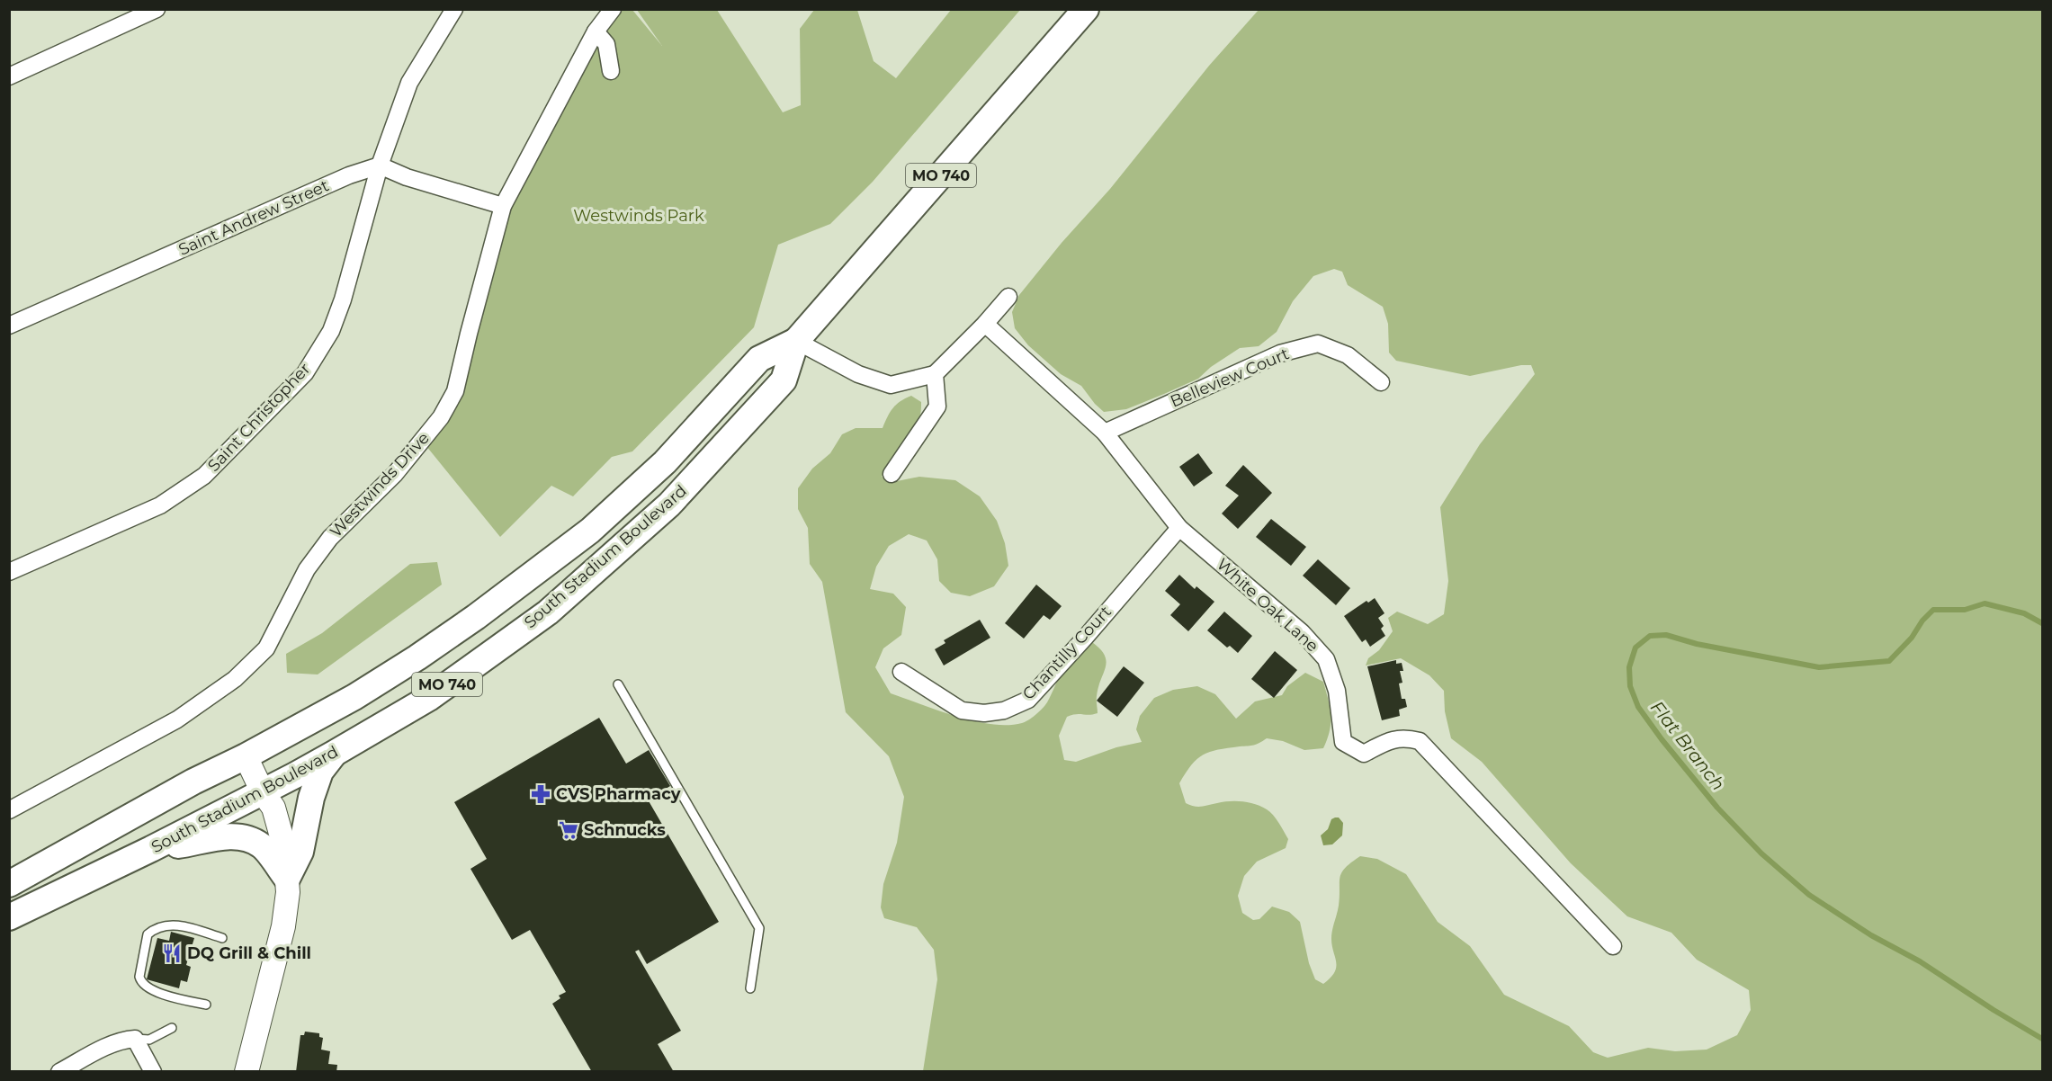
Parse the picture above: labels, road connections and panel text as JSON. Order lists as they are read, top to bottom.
{
  "streets": {
    "main road": ["MO 740", "South Stadium Boulevard"],
    "street": [
      "Saint Andrew Street",
      "Belleview Court",
      "Saint Christopher",
      "Westwinds Drive",
      "White Oak Lane",
      "Chantilly Court"
    ]
  },
  "crossings": [
    ["MO 740", "South Stadium Boulevard"],
    ["Saint Andrew Street", "Saint Christopher"],
    ["Belleview Court", "White Oak Lane"],
    ["White Oak Lane", "Chantilly Court"]
  ],
  "water": ["Flat Branch"],
  "parks": ["Westwinds Park"],
  "places": {
    "pharmacy": ["CVS Pharmacy"],
    "supermarket": ["Schnucks"],
    "restaurant": ["DQ Grill & Chill"]
  }
}
